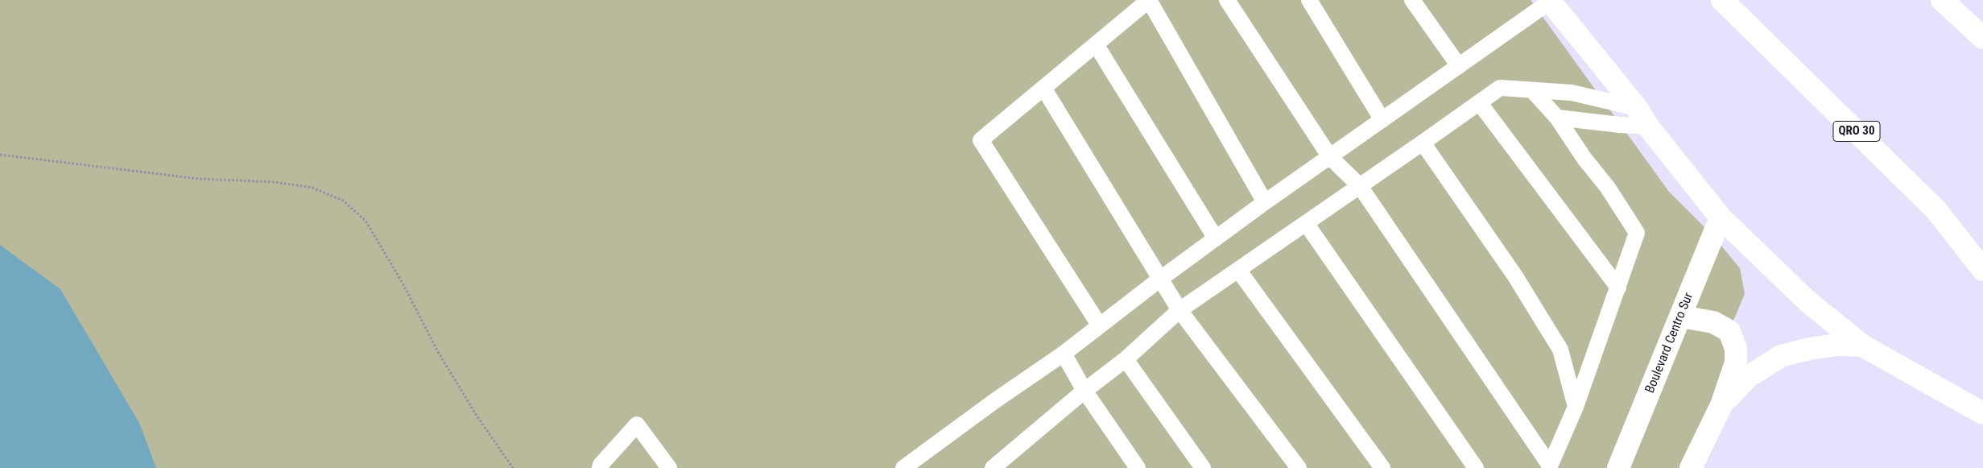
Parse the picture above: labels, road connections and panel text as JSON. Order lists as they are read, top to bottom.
{
  "streets": {
    "main road": ["QRO 30", "Boulevard Centro Sur"]
  }
}
